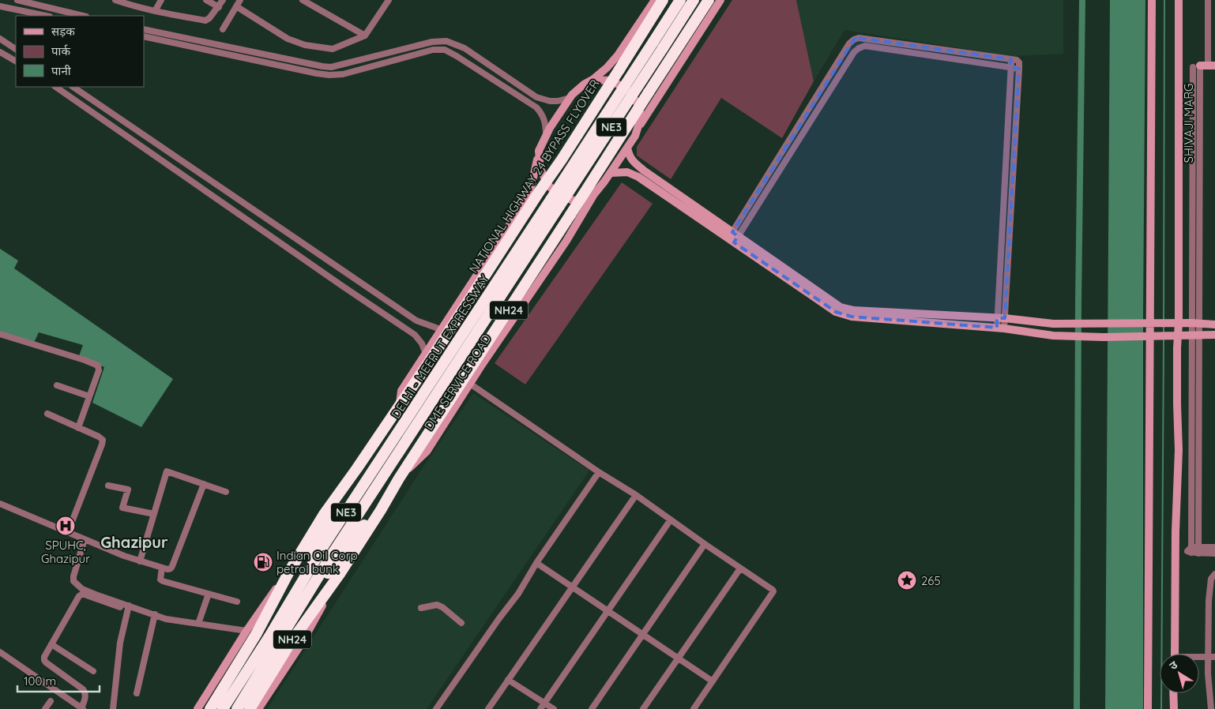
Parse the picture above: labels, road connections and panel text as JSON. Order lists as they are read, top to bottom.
{
  "streets": {
    "highway": [
      "NE3",
      "NATIONAL HIGHWAY 24 BYPASS FLYOVER",
      "NH24",
      "DELHI - MEERUT EXPRESSWAY"
    ],
    "street": ["SHIVAJI MARG", "DME SERVICE ROAD"]
  },
  "crossings": [
    ["NH24", "DME SERVICE ROAD"]
  ],
  "districts": ["Ghazipur"],
  "places": {
    "hospital": ["SPUHC, Ghazipur"],
    "fuel station": ["Indian Oil Corp petrol bunk"],
    "place": ["265"]
  },
  "legend": ["सड़क", "पार्क", "पानी"],
  "scale_bar": "100 m",
  "north": "top left"
}
